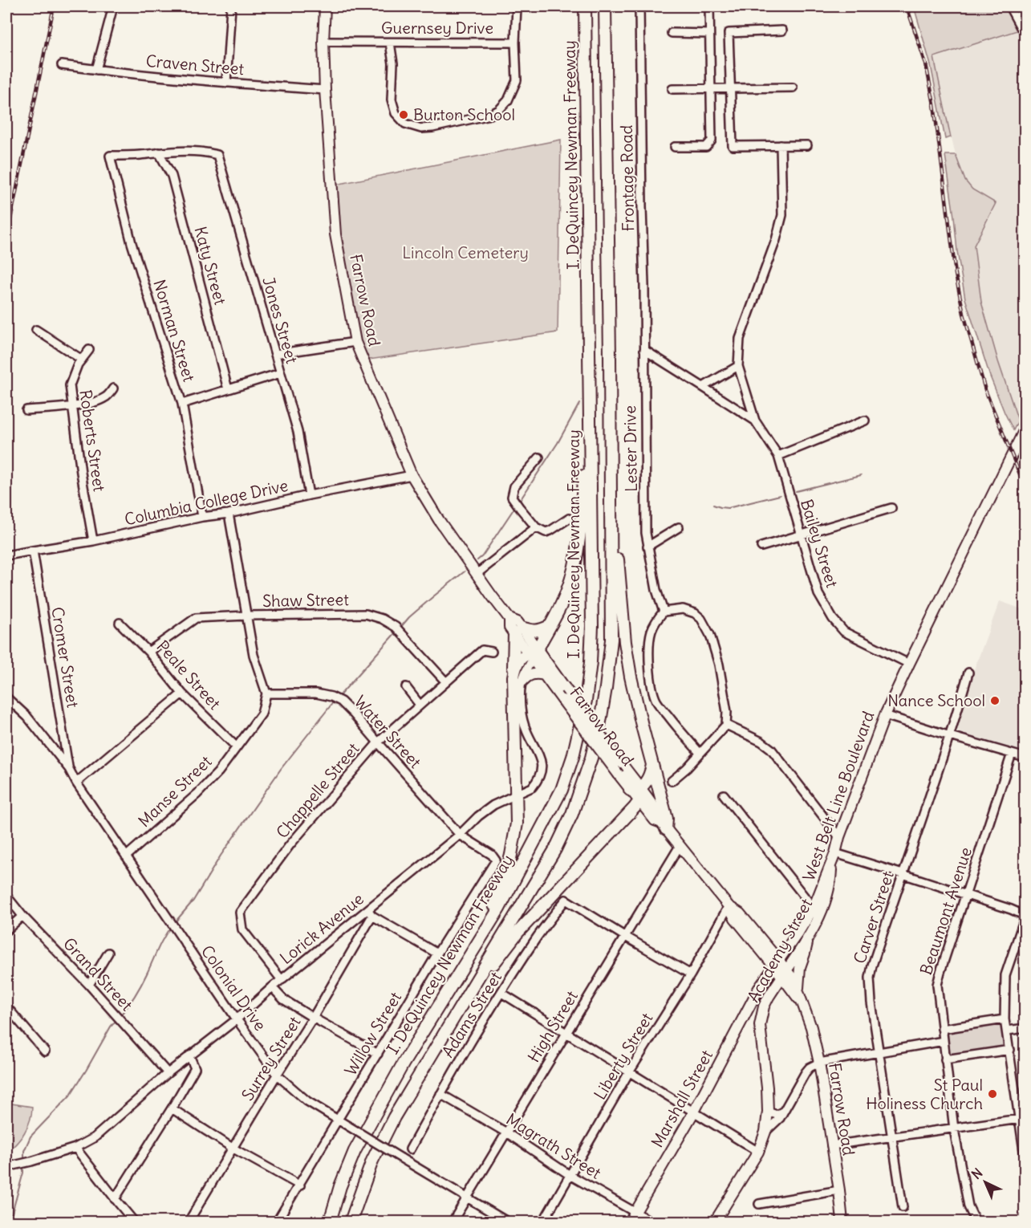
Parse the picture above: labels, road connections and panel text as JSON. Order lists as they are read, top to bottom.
{
  "streets": {
    "highway": ["I. DeQuincey Newman Freeway"],
    "main road": [
      "Farrow Road",
      "West Belt Line Boulevard",
      "Academy Street",
      "Marshall Street"
    ],
    "street": [
      "Guernsey Drive",
      "Craven Street",
      "Frontage Road",
      "Katy Street",
      "Jones Street",
      "Norman Street",
      "Roberts Street",
      "Lester Drive",
      "Columbia College Drive",
      "Bailey Street",
      "Shaw Street",
      "Cromer Street",
      "Peale Street",
      "Water Street",
      "Chappelle Street",
      "Manse Street",
      "Beaumont Avenue",
      "Carver Street",
      "Lorick Avenue",
      "Grand Street",
      "Colonial Drive",
      "Adams Street",
      "High Street",
      "Willow Street",
      "Liberty Street",
      "Surrey Street",
      "Magrath Street"
    ]
  },
  "crossings": [
    ["Guernsey Drive", "Farrow Road"],
    ["Craven Street", "Farrow Road"],
    ["Frontage Road", "Lester Drive"],
    ["Frontage Road", "Bailey Street"],
    ["Katy Street", "Jones Street"],
    ["Katy Street", "Norman Street"],
    ["Farrow Road", "Columbia College Drive"],
    ["Farrow Road", "West Belt Line Boulevard"],
    ["Farrow Road", "Academy Street"],
    ["Farrow Road", "High Street"],
    ["Farrow Road", "Liberty Street"],
    ["Jones Street", "Norman Street"],
    ["Jones Street", "Columbia College Drive"],
    ["Norman Street", "Columbia College Drive"],
    ["Roberts Street", "Columbia College Drive"],
    ["Lester Drive", "Bailey Street"],
    ["Columbia College Drive", "Cromer Street"],
    ["Bailey Street", "West Belt Line Boulevard"],
    ["Shaw Street", "Peale Street"],
    ["Shaw Street", "Chappelle Street"],
    ["Cromer Street", "Colonial Drive"],
    ["Peale Street", "Manse Street"],
    ["Water Street", "Chappelle Street"],
    ["Water Street", "Manse Street"],
    ["Water Street", "Lorick Avenue"],
    ["Water Street", "Willow Street"],
    ["Chappelle Street", "Lorick Avenue"],
    ["Manse Street", "Colonial Drive"],
    ["West Belt Line Boulevard", "Academy Street"],
    ["West Belt Line Boulevard", "Marshall Street"],
    ["Lorick Avenue", "Grand Street"],
    ["Lorick Avenue", "Colonial Drive"],
    ["Lorick Avenue", "Surrey Street"],
    ["Colonial Drive", "High Street"],
    ["Colonial Drive", "Willow Street"],
    ["Colonial Drive", "Surrey Street"],
    ["Adams Street", "High Street"],
    ["Adams Street", "Magrath Street"],
    ["High Street", "Magrath Street"],
    ["Liberty Street", "Magrath Street"],
    ["Marshall Street", "Magrath Street"]
  ],
  "parks": ["Lincoln Cemetery"],
  "places": ["Burton School", "Nance School", "St Paul Holiness Church"],
  "north": "top left"
}
